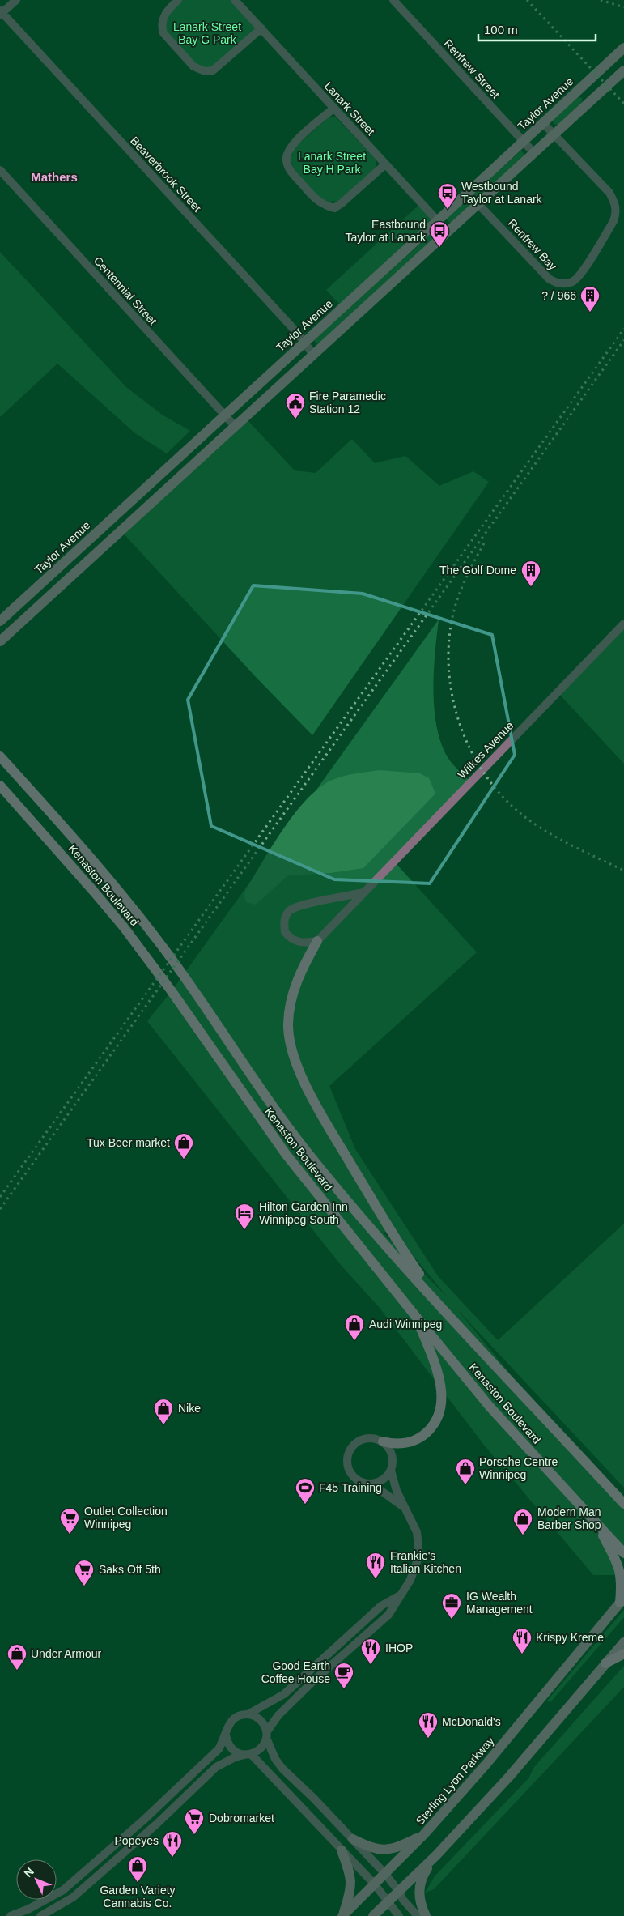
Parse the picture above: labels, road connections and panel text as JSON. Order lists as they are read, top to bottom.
{
  "streets": {
    "main road": ["Taylor Avenue", "Kenaston Boulevard", "Sterling Lyon Parkway"],
    "street": [
      "Renfrew Street",
      "Lanark Street",
      "Beaverbrook Street",
      "Renfrew Bay",
      "Centennial Street",
      "Wilkes Avenue"
    ]
  },
  "crossings": [
    ["Renfrew Street", "Taylor Avenue"],
    ["Taylor Avenue", "Lanark Street"],
    ["Taylor Avenue", "Beaverbrook Street"],
    ["Taylor Avenue", "Renfrew Bay"],
    ["Taylor Avenue", "Centennial Street"]
  ],
  "districts": ["Mathers"],
  "parks": ["Lanark Street Bay G Park", "Lanark Street Bay H Park"],
  "places": {
    "bus stop": ["Westbound Taylor at Lanark", "Eastbound Taylor at Lanark"],
    "building": ["? / 966", "The Golf Dome"],
    "public building": ["Fire Paramedic Station 12"],
    "shop": [
      "Tux Beer market",
      "Audi Winnipeg",
      "Nike",
      "Porsche Centre Winnipeg",
      "Modern Man Barber Shop",
      "Under Armour",
      "Garden Variety Cannabis Co."
    ],
    "hotel": ["Hilton Garden Inn Winnipeg South"],
    "sports": ["F45 Training"],
    "supermarket": ["Outlet Collection Winnipeg", "Saks Off 5th", "Dobromarket"],
    "restaurant": [
      "Frankie's Italian Kitchen",
      "Krispy Kreme",
      "IHOP",
      "McDonald's",
      "Popeyes"
    ],
    "office": ["IG Wealth Management"],
    "cafe": ["Good Earth Coffee House"]
  },
  "scale_bar": "100 m",
  "north": "top left"
}
